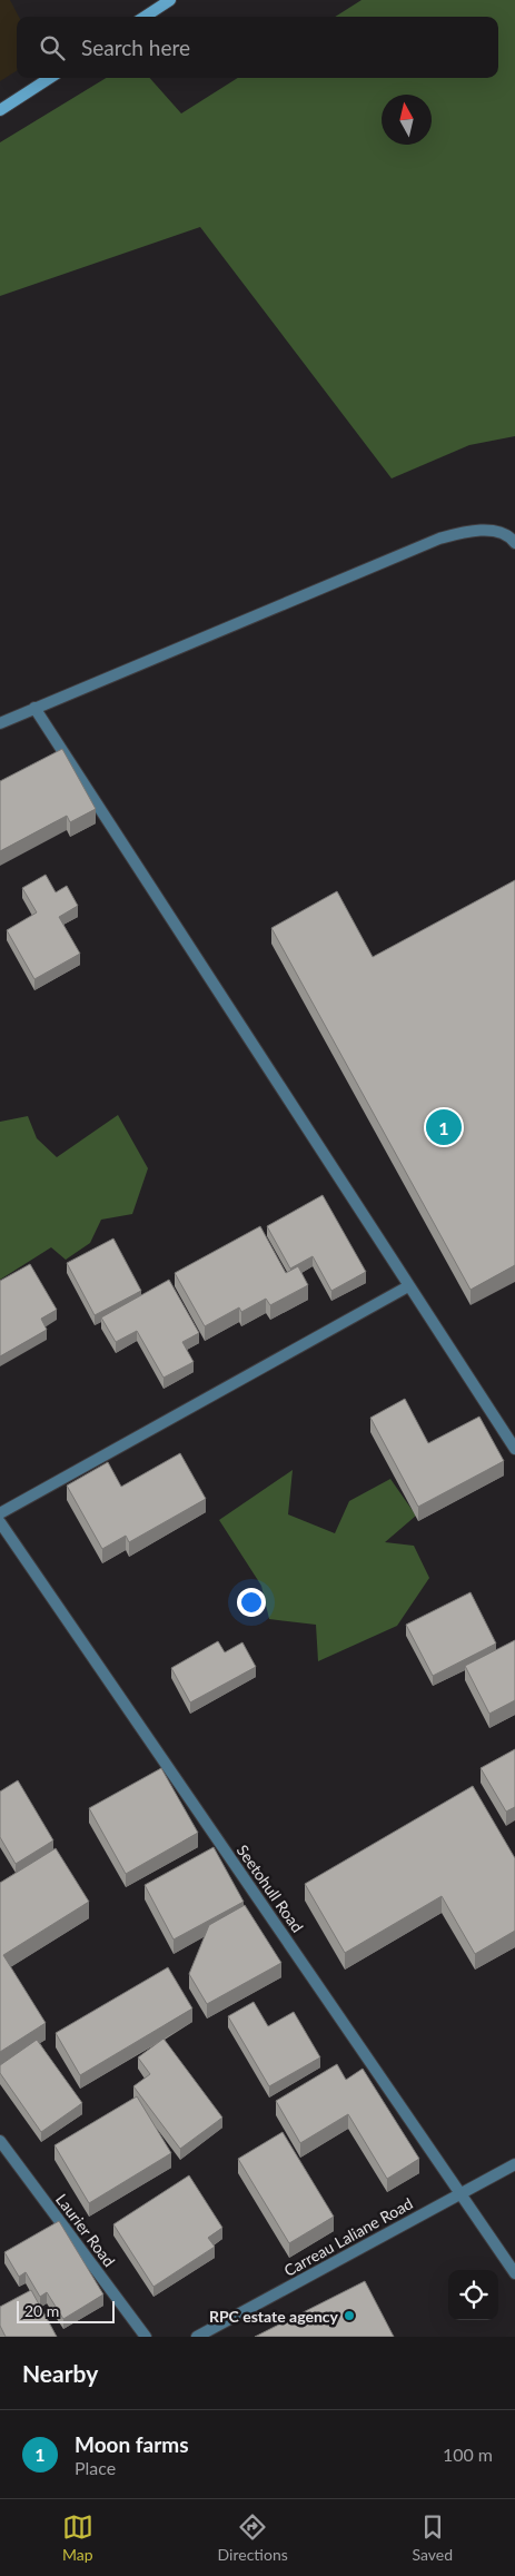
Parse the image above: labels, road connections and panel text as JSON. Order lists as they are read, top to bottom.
{
  "streets": {
    "street": ["Seetohull Road", "Laurier Road", "Carreau Laliane Road"]
  },
  "crossings": [
    ["Seetohull Road", "Carreau Laliane Road"]
  ],
  "places": ["RPC estate agency"],
  "scale_bar": "20 m",
  "north": "top",
  "page": {
    "search": "Search here",
    "pins": "1",
    "scale": "20 m",
    "heading": "Nearby",
    "list": [
      {
        "mark": "1",
        "name": "Moon farms",
        "note": "Place",
        "value": "100 m"
      }
    ],
    "nav": ["Map", "Directions", "Saved"]
  }
}
